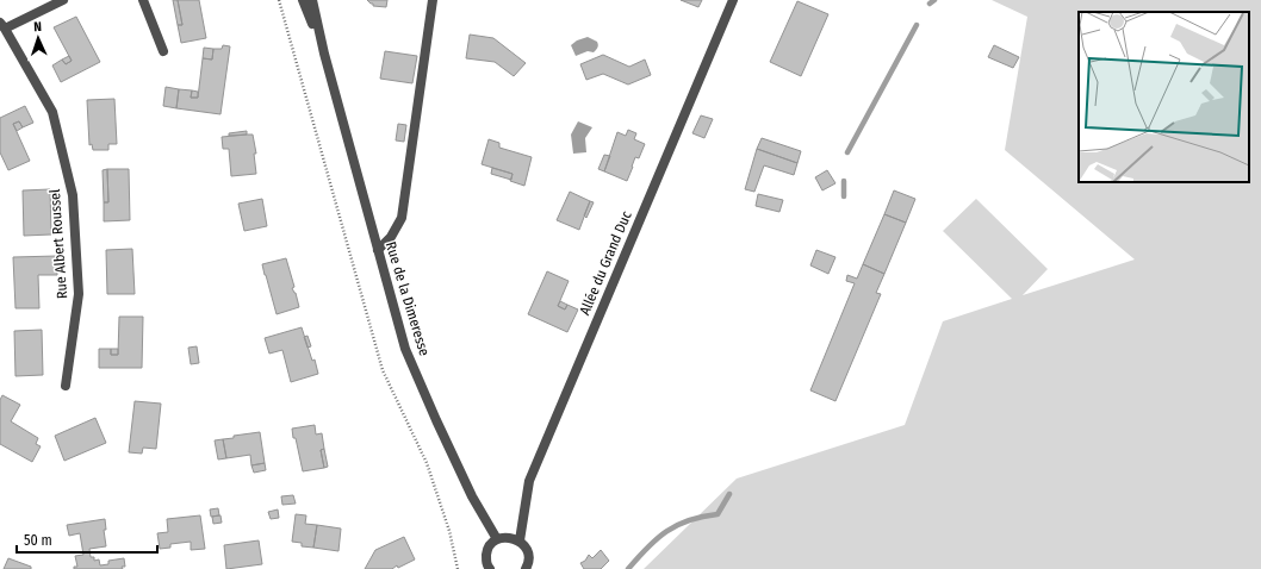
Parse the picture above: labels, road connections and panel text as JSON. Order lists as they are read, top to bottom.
{
  "streets": {
    "street": ["Rue Albert Roussel", "Allée du Grand Duc", "Rue de la Dimeresse"]
  },
  "scale_bar": "50 m",
  "north": "top"
}
